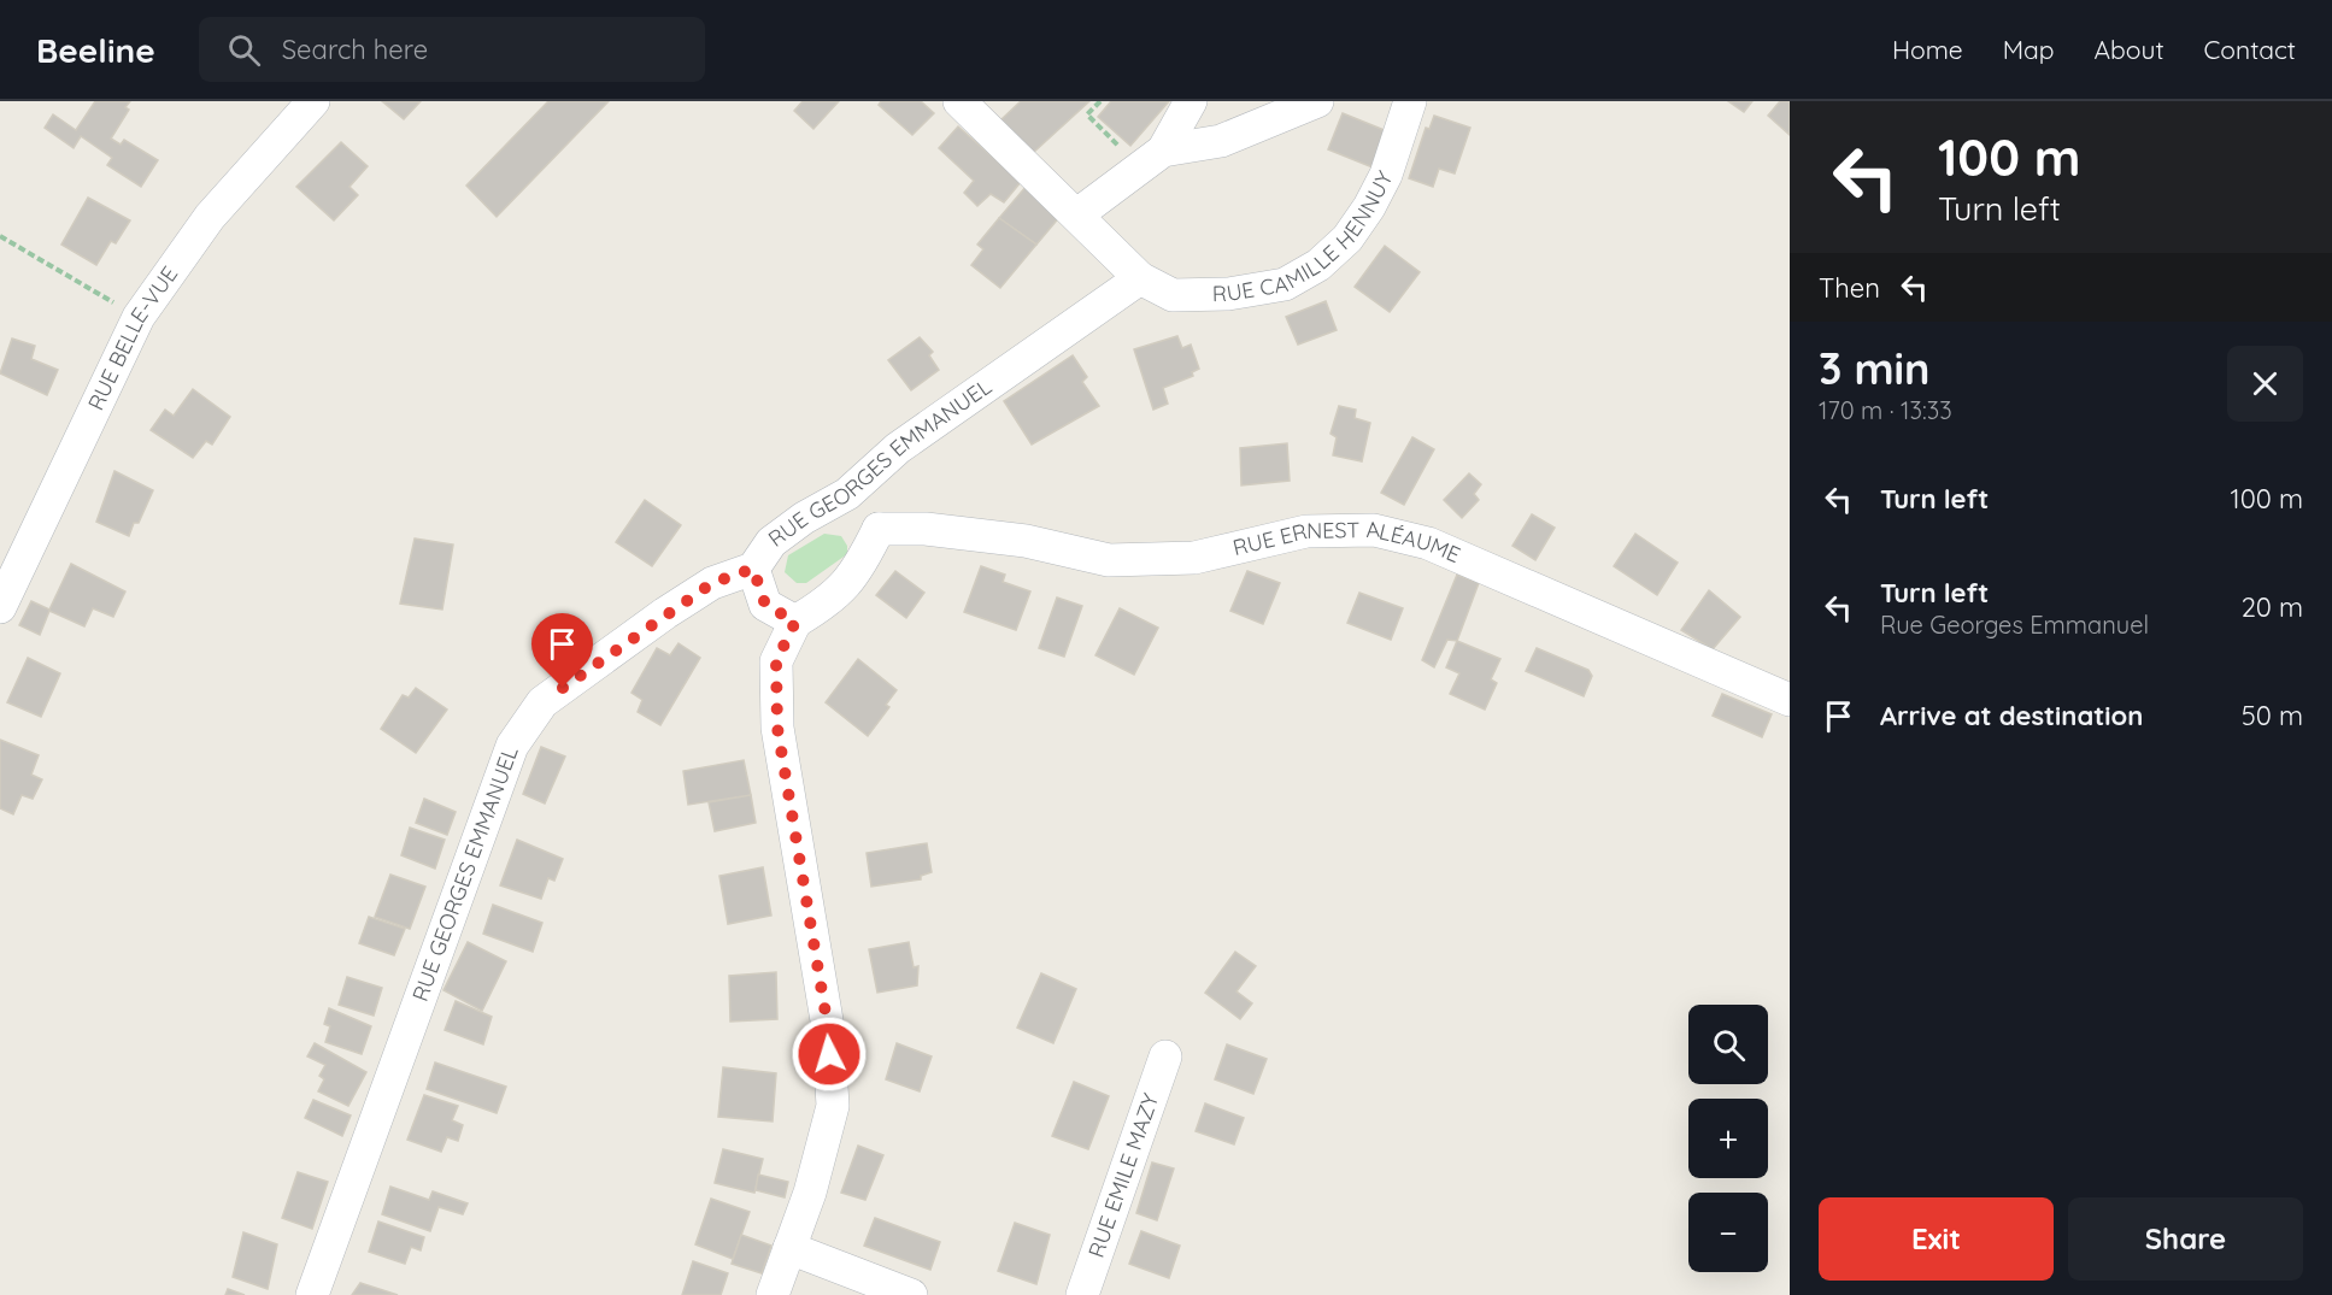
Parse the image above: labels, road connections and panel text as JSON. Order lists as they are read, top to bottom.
{
  "streets": {
    "street": [
      "RUE CAMILLE HENNUY",
      "RUE BELLE-VUE",
      "RUE GEORGES EMMANUEL",
      "RUE ERNEST ALÉAUME",
      "RUE EMILE MAZY"
    ]
  },
  "crossings": [
    ["RUE CAMILLE HENNUY", "RUE GEORGES EMMANUEL"]
  ],
  "page": {
    "header": "Beeline",
    "search": "Search here",
    "nav": [
      "Home",
      "Map",
      "About",
      "Contact"
    ],
    "turn": ["100 m", "Turn left"],
    "then": "Then",
    "heading": ["3 min", "170 m · 13:33"],
    "list": [
      {
        "name": "Turn left",
        "value": "100 m"
      },
      {
        "name": "Turn left",
        "note": "Rue Georges Emmanuel",
        "value": "20 m"
      },
      {
        "name": "Arrive at destination",
        "value": "50 m"
      }
    ],
    "map_buttons": ["+", "−"],
    "buttons": ["Exit", "Share"]
  }
}
